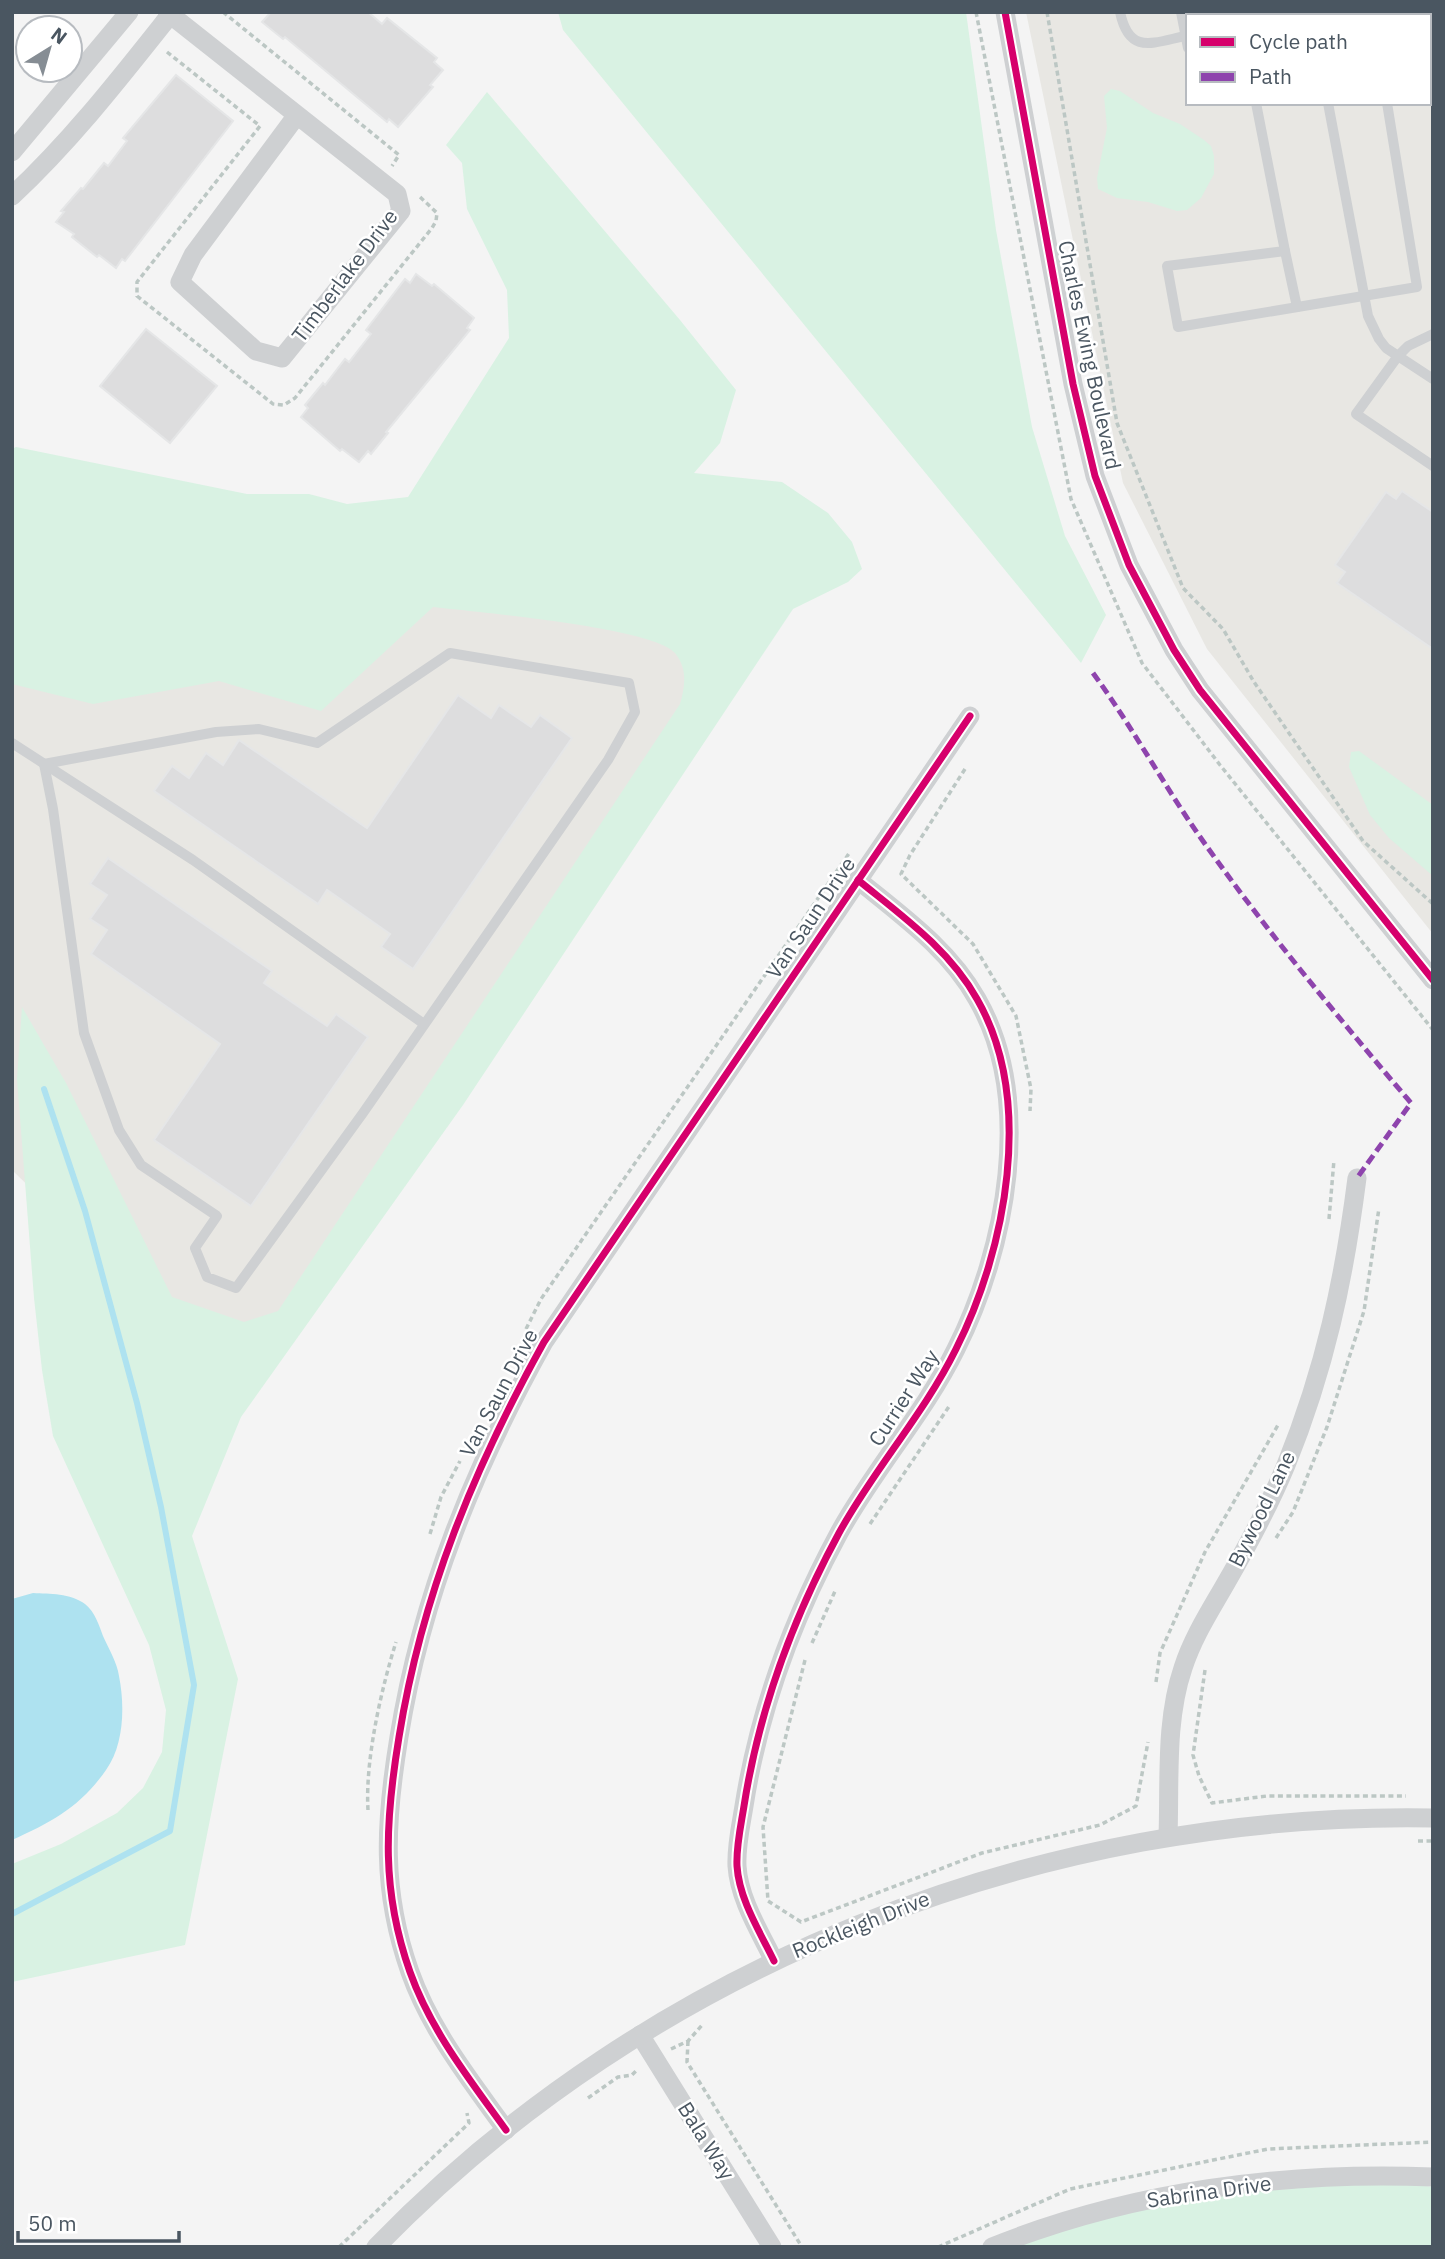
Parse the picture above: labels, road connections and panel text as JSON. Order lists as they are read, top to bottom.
{
  "streets": {
    "street": [
      "Timberlake Drive",
      "Charles Ewing Boulevard",
      "Van Saun Drive",
      "Currier Way",
      "Bywood Lane",
      "Rockleigh Drive",
      "Bala Way",
      "Sabrina Drive"
    ]
  },
  "crossings": [
    ["Van Saun Drive", "Currier Way"],
    ["Van Saun Drive", "Rockleigh Drive"],
    ["Currier Way", "Rockleigh Drive"],
    ["Bywood Lane", "Rockleigh Drive"],
    ["Rockleigh Drive", "Bala Way"]
  ],
  "legend": ["Cycle path", "Path"],
  "scale_bar": "50 m",
  "north": "top right"
}
